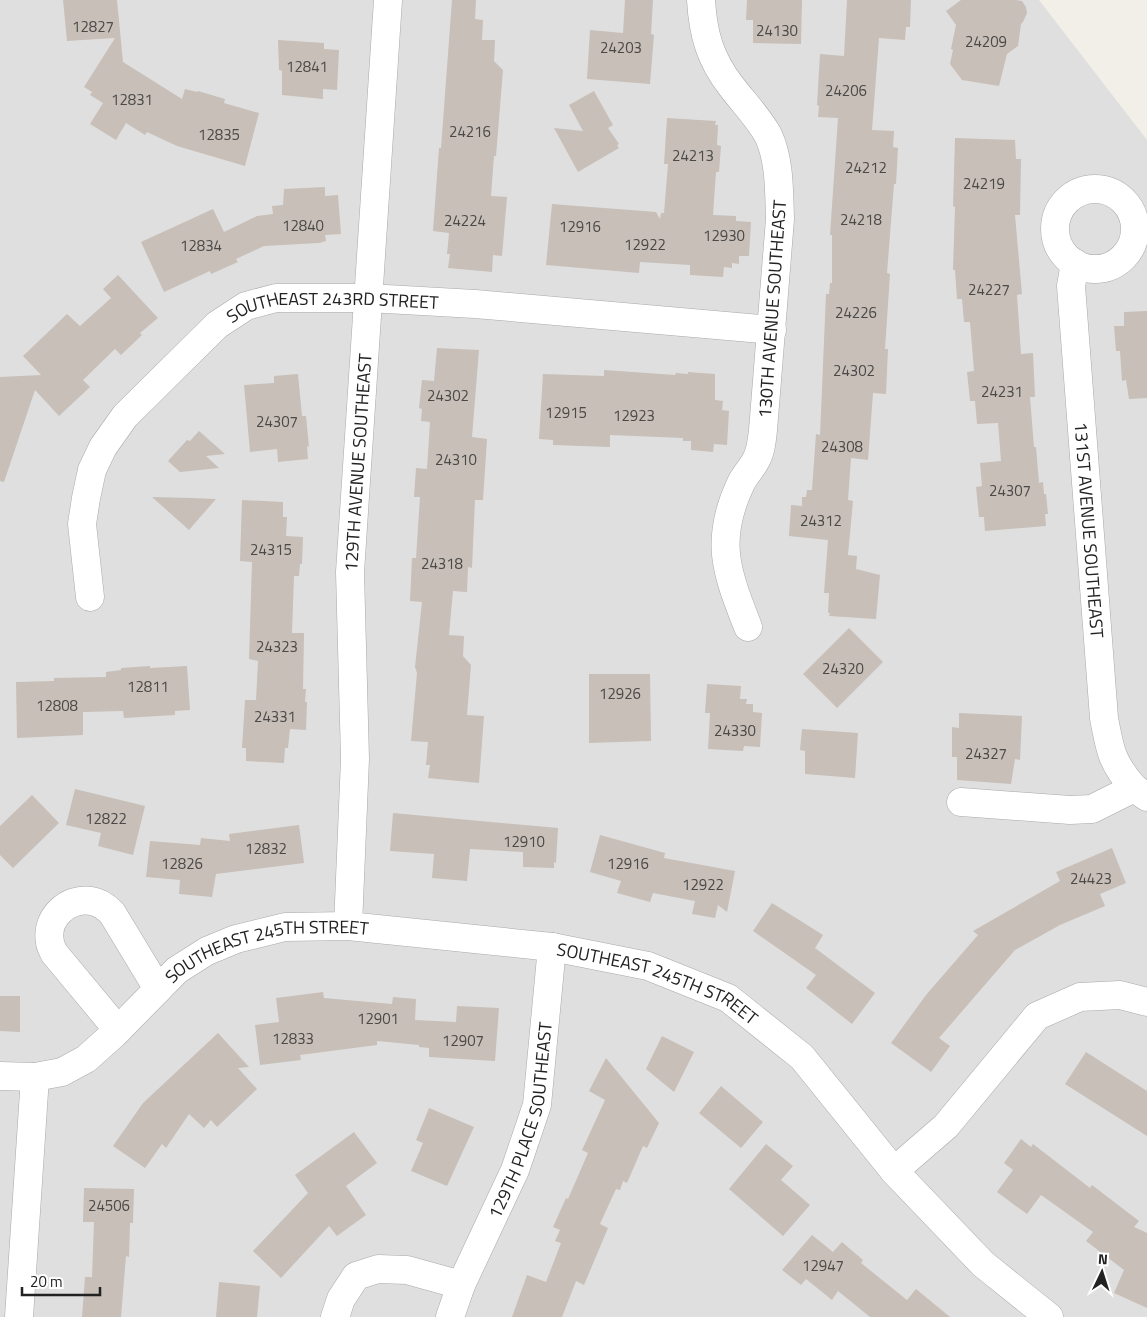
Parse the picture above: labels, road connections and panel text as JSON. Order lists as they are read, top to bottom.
{
  "streets": {
    "street": [
      "130TH AVENUE SOUTHEAST",
      "SOUTHEAST 243RD STREET",
      "129TH AVENUE SOUTHEAST",
      "131ST AVENUE SOUTHEAST",
      "SOUTHEAST 245TH STREET",
      "129TH PLACE SOUTHEAST"
    ]
  },
  "crossings": [
    ["130TH AVENUE SOUTHEAST", "SOUTHEAST 243RD STREET"],
    ["SOUTHEAST 243RD STREET", "129TH AVENUE SOUTHEAST"],
    ["129TH AVENUE SOUTHEAST", "SOUTHEAST 245TH STREET"],
    ["SOUTHEAST 245TH STREET", "129TH PLACE SOUTHEAST"]
  ],
  "house_numbers": [
    "12827",
    "24130",
    "24209",
    "24203",
    "12841",
    "24206",
    "12831",
    "24216",
    "12835",
    "24213",
    "24212",
    "24219",
    "24218",
    "24224",
    "12840",
    "12916",
    "12930",
    "12922",
    "12834",
    "24227",
    "24226",
    "24302",
    "24231",
    "24302",
    "12915",
    "12923",
    "24307",
    "24308",
    "24310",
    "24307",
    "24312",
    "24315",
    "24318",
    "24323",
    "24320",
    "12811",
    "12926",
    "12808",
    "24331",
    "24330",
    "24327",
    "12822",
    "12910",
    "12832",
    "12826",
    "12916",
    "24423",
    "12922",
    "12901",
    "12833",
    "12907",
    "24506",
    "12947"
  ],
  "scale_bar": "20 m",
  "north": "top"
}
